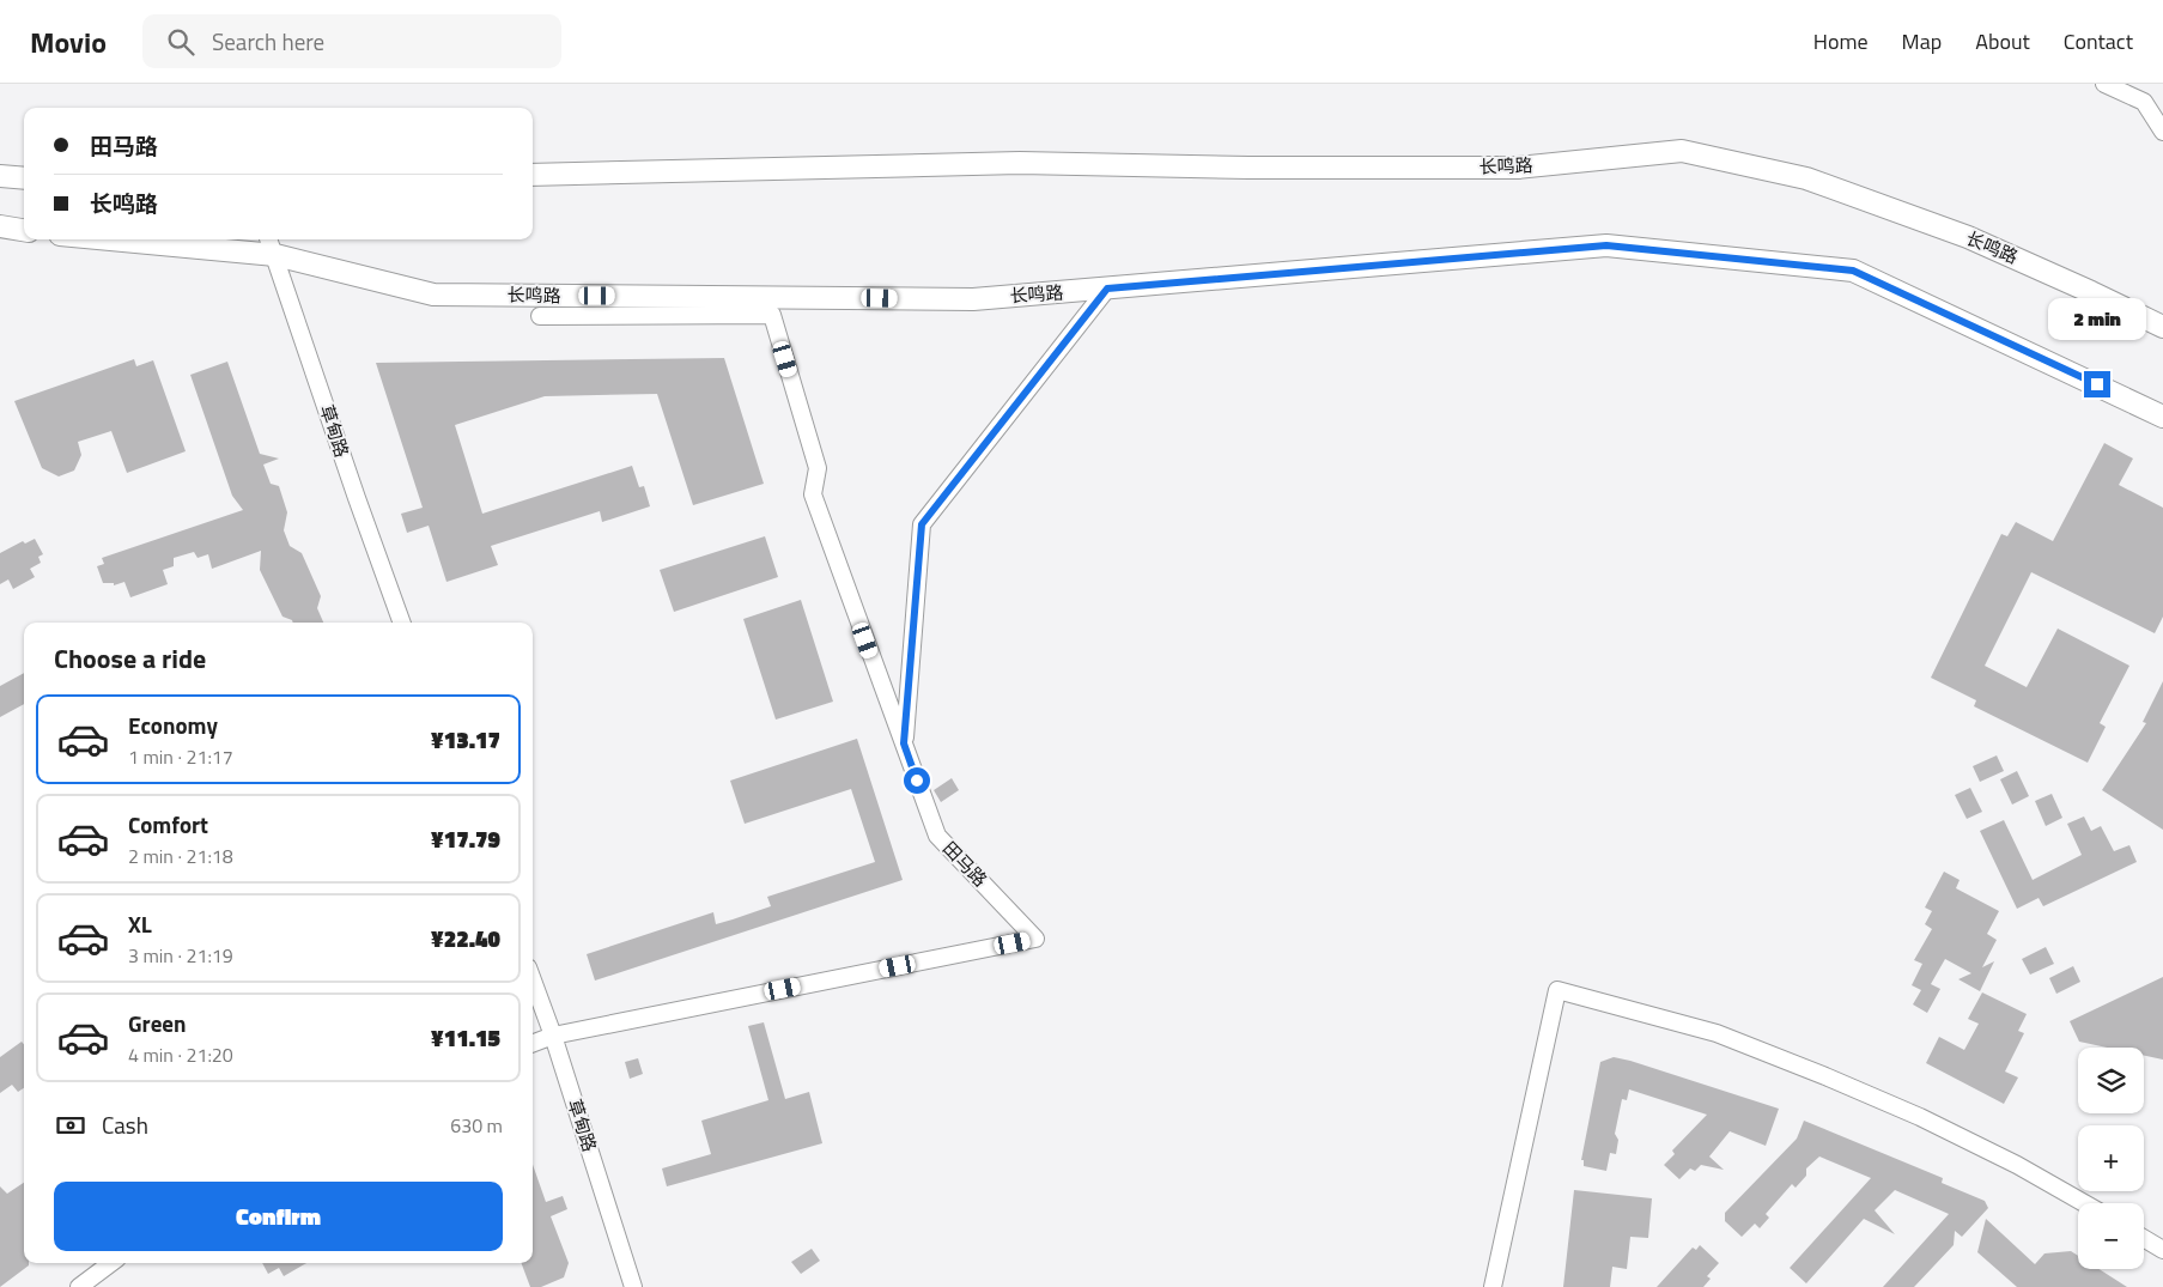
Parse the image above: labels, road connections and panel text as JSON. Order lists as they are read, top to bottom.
{
  "streets": {
    "main road": ["长鸣路"],
    "street": ["草甸路", "田马路"]
  },
  "crossings": [
    ["长鸣路", "草甸路"],
    ["草甸路", "田马路"]
  ],
  "page": {
    "header": "Movio",
    "search": "Search here",
    "nav": [
      "Home",
      "Map",
      "About",
      "Contact"
    ],
    "banner": ["田马路", "长鸣路"],
    "bubble": "2 min",
    "heading": "Choose a ride",
    "list": [
      {
        "name": "Economy",
        "note": "1 min · 21:17",
        "value": "¥13.17"
      },
      {
        "name": "Comfort",
        "note": "2 min · 21:18",
        "value": "¥17.79"
      },
      {
        "name": "XL",
        "note": "3 min · 21:19",
        "value": "¥22.40"
      },
      {
        "name": "Green",
        "note": "4 min · 21:20",
        "value": "¥11.15"
      }
    ],
    "map_buttons": ["+", "−"],
    "pay": ["Cash", "630 m"],
    "buttons": "Confirm"
  }
}
